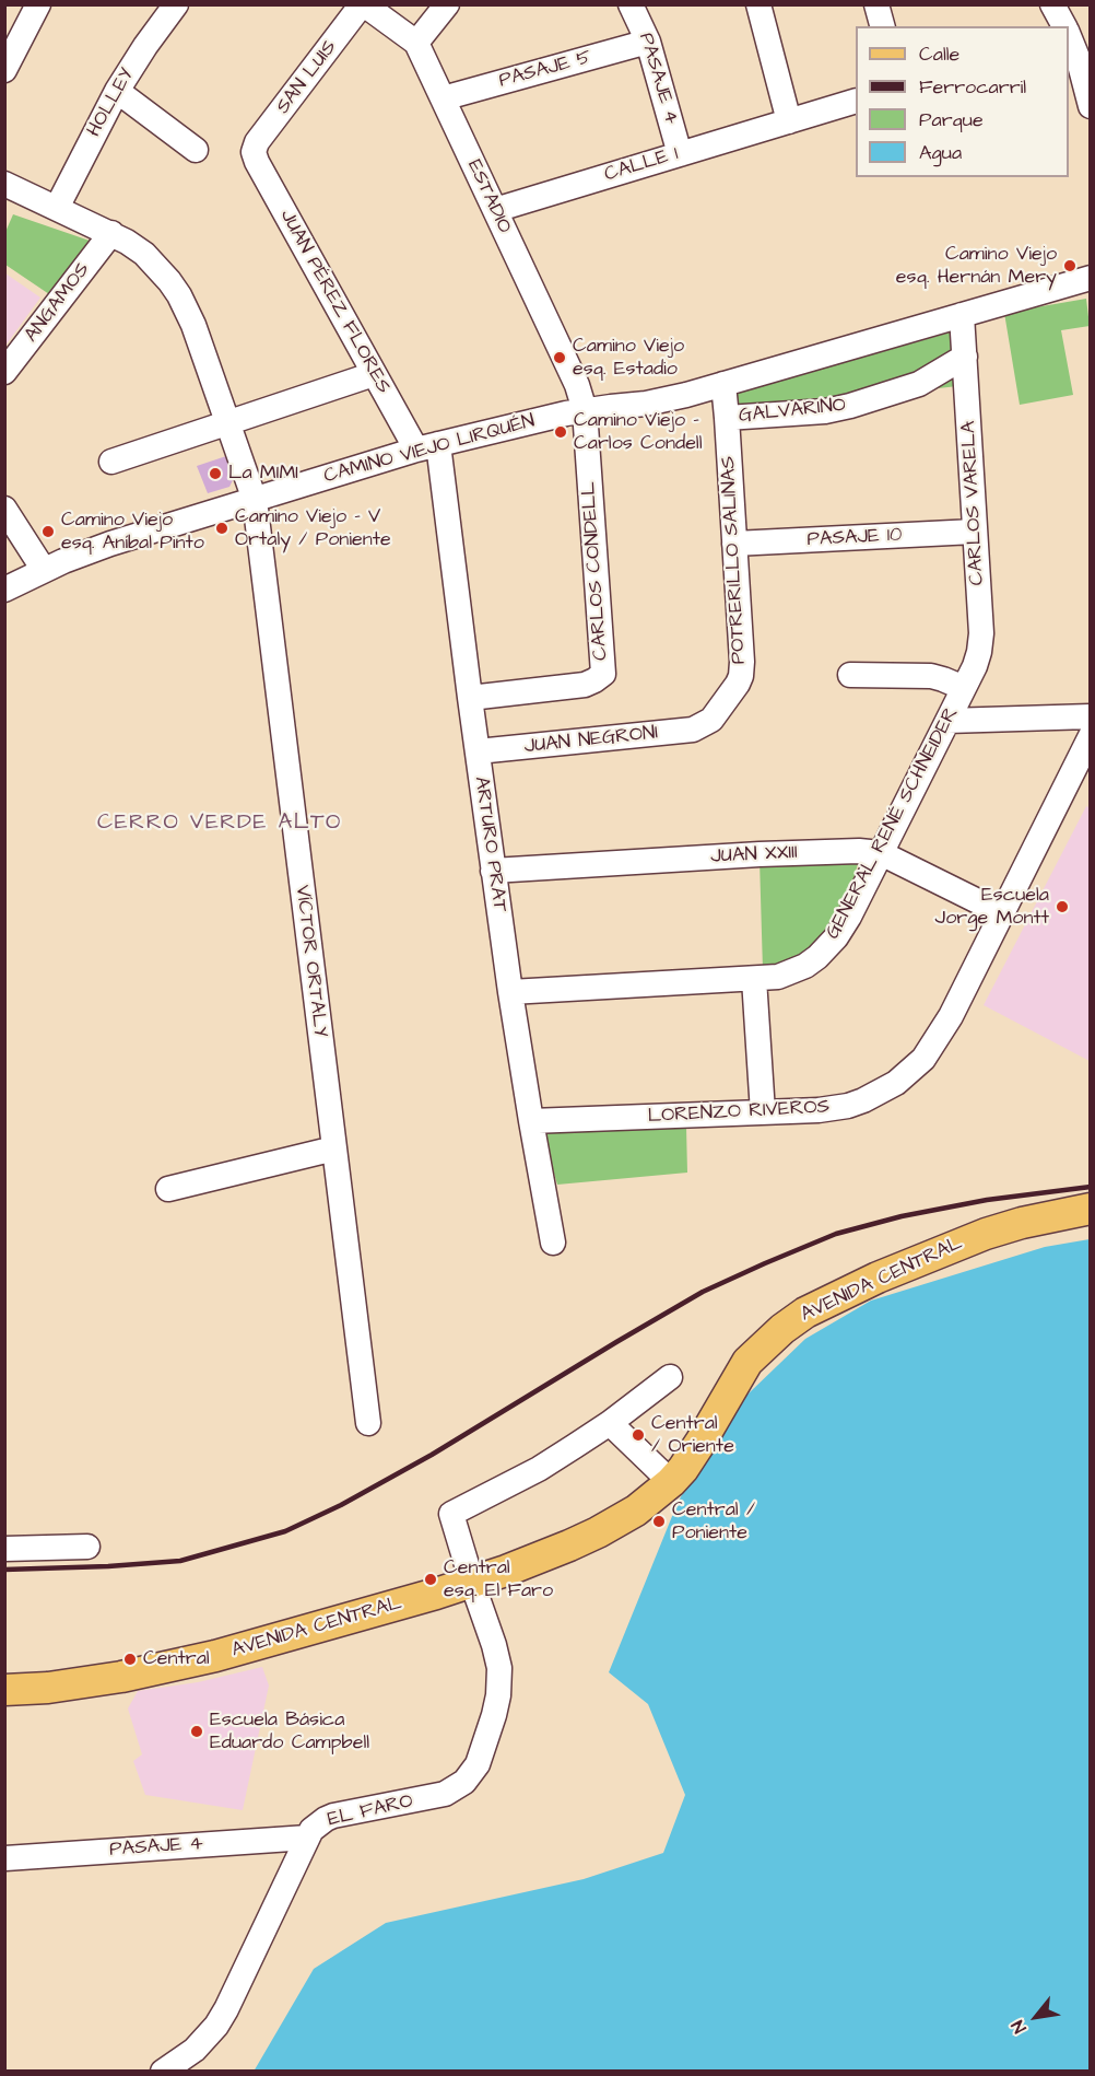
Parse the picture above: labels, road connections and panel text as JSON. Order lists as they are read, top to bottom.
{
  "streets": {
    "main road": ["AVENIDA CENTRAL"],
    "street": [
      "PASAJE 5",
      "SAN LUIS",
      "PASAJE 4",
      "HOLLEY",
      "CALLE 1",
      "ESTADIO",
      "JUAN PÉREZ FLORES",
      "ANGAMOS",
      "GALVARINO",
      "CAMINO VIEJO LIRQUÉN",
      "CARLOS VARELA",
      "PASAJE 10",
      "POTRERILLO SALINAS",
      "CARLOS CONDELL",
      "JUAN NEGRONI",
      "GENERAL RENÉ SCHNEIDER",
      "ARTURO PRAT",
      "JUAN XXIII",
      "VÍCTOR ORTALY",
      "LORENZO RIVEROS",
      "EL FARO"
    ]
  },
  "crossings": [
    ["PASAJE 5", "PASAJE 4"],
    ["PASAJE 5", "ESTADIO"],
    ["SAN LUIS", "ESTADIO"],
    ["SAN LUIS", "JUAN PÉREZ FLORES"],
    ["PASAJE 4", "CALLE 1"],
    ["PASAJE 4", "EL FARO"],
    ["HOLLEY", "VÍCTOR ORTALY"],
    ["CALLE 1", "ESTADIO"],
    ["ESTADIO", "CAMINO VIEJO LIRQUÉN"],
    ["ESTADIO", "CARLOS CONDELL"],
    ["JUAN PÉREZ FLORES", "CAMINO VIEJO LIRQUÉN"],
    ["JUAN PÉREZ FLORES", "ARTURO PRAT"],
    ["ANGAMOS", "VÍCTOR ORTALY"],
    ["GALVARINO", "CARLOS VARELA"],
    ["GALVARINO", "POTRERILLO SALINAS"],
    ["CAMINO VIEJO LIRQUÉN", "CARLOS VARELA"],
    ["CAMINO VIEJO LIRQUÉN", "POTRERILLO SALINAS"],
    ["CAMINO VIEJO LIRQUÉN", "CARLOS CONDELL"],
    ["CAMINO VIEJO LIRQUÉN", "ARTURO PRAT"],
    ["CAMINO VIEJO LIRQUÉN", "VÍCTOR ORTALY"],
    ["CARLOS VARELA", "PASAJE 10"],
    ["CARLOS VARELA", "GENERAL RENÉ SCHNEIDER"],
    ["PASAJE 10", "POTRERILLO SALINAS"],
    ["POTRERILLO SALINAS", "JUAN NEGRONI"],
    ["CARLOS CONDELL", "ARTURO PRAT"],
    ["JUAN NEGRONI", "ARTURO PRAT"],
    ["GENERAL RENÉ SCHNEIDER", "ARTURO PRAT"],
    ["GENERAL RENÉ SCHNEIDER", "JUAN XXIII"],
    ["ARTURO PRAT", "JUAN XXIII"],
    ["ARTURO PRAT", "LORENZO RIVEROS"],
    ["JUAN XXIII", "LORENZO RIVEROS"],
    ["AVENIDA CENTRAL", "EL FARO"]
  ],
  "districts": ["CERRO VERDE ALTO"],
  "places": [
    "Camino Viejo esq. Hernán Mery",
    "Camino Viejo esq. Estadio",
    "Camino Viejo - Carlos Condell",
    "La MIMI",
    "Camino Viejo - V Ortaly / Poniente",
    "Camino Viejo esq. Aníbal Pinto",
    "Escuela Jorge Montt",
    "Central / Oriente",
    "Central / Poniente",
    "Central esq. El Faro",
    "Central",
    "Escuela Básica Eduardo Campbell"
  ],
  "legend": [
    "Calle",
    "Ferrocarril",
    "Parque",
    "Agua"
  ],
  "north": "bottom left"
}
